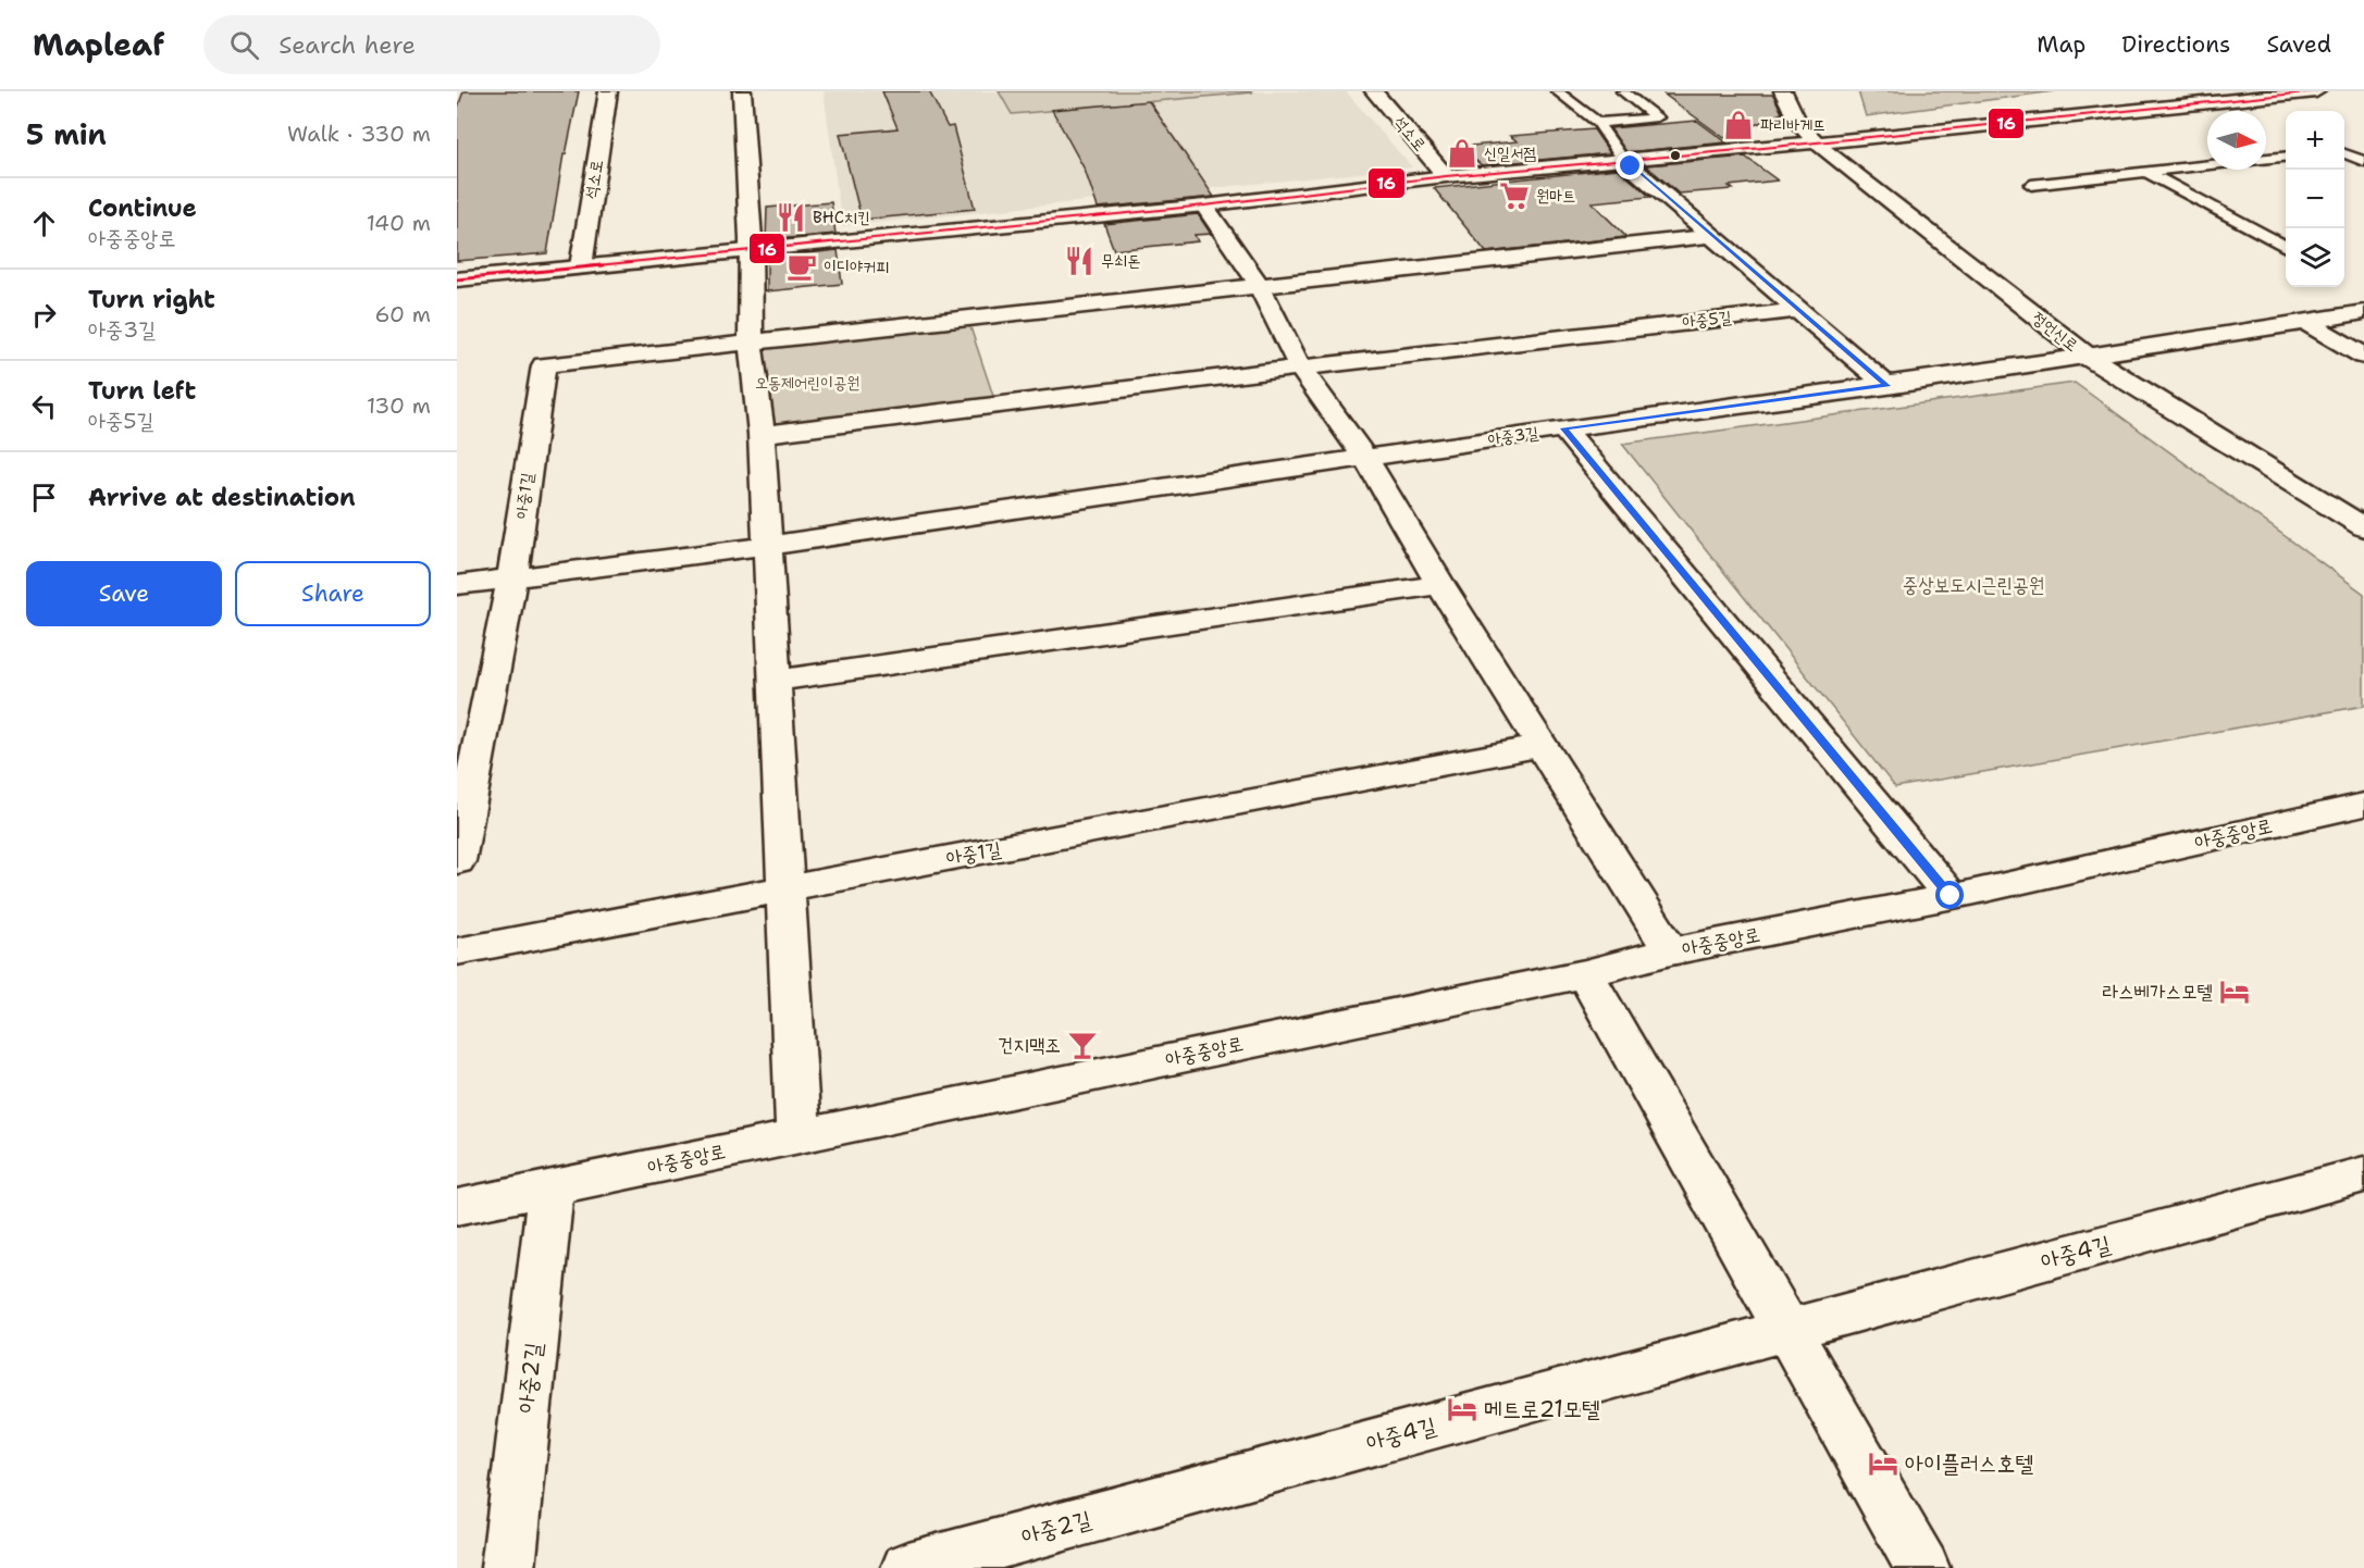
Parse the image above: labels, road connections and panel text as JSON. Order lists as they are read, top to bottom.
{
  "streets": {
    "street": [
      "석소로",
      "아중5길",
      "정언신로",
      "아중3길",
      "아중1길",
      "아중중앙로",
      "아중4길",
      "아중2길"
    ]
  },
  "crossings": [
    ["석소로", "정언신로"],
    ["정언신로", "아중3길"],
    ["아중중앙로", "아중2길"],
    ["아중4길", "아중2길"]
  ],
  "parks": ["오동제어린이공원", "중상보도시근린공원"],
  "places": {
    "shop": ["파리바게뜨", "신일서점"],
    "supermarket": ["원마트"],
    "restaurant": ["BHC치킨", "무쇠돈"],
    "cafe": ["이디야커피"],
    "hotel": ["라스베가스모텔", "메트로21모텔", "아이플러스호텔"],
    "bar": ["건지맥조"]
  },
  "lines": ["transit line 16"],
  "north": "right",
  "page": {
    "header": "Mapleaf",
    "search": "Search here",
    "nav": ["Map", "Directions", "Saved"],
    "heading": ["5 min", "Walk · 330 m"],
    "map_buttons": ["+", "−"],
    "list": [
      ["Continue", "아중중앙로", "140 m"],
      ["Turn right", "아중3길", "60 m"],
      ["Turn left", "아중5길", "130 m"],
      "Arrive at destination"
    ],
    "buttons": ["Save", "Share"]
  }
}
